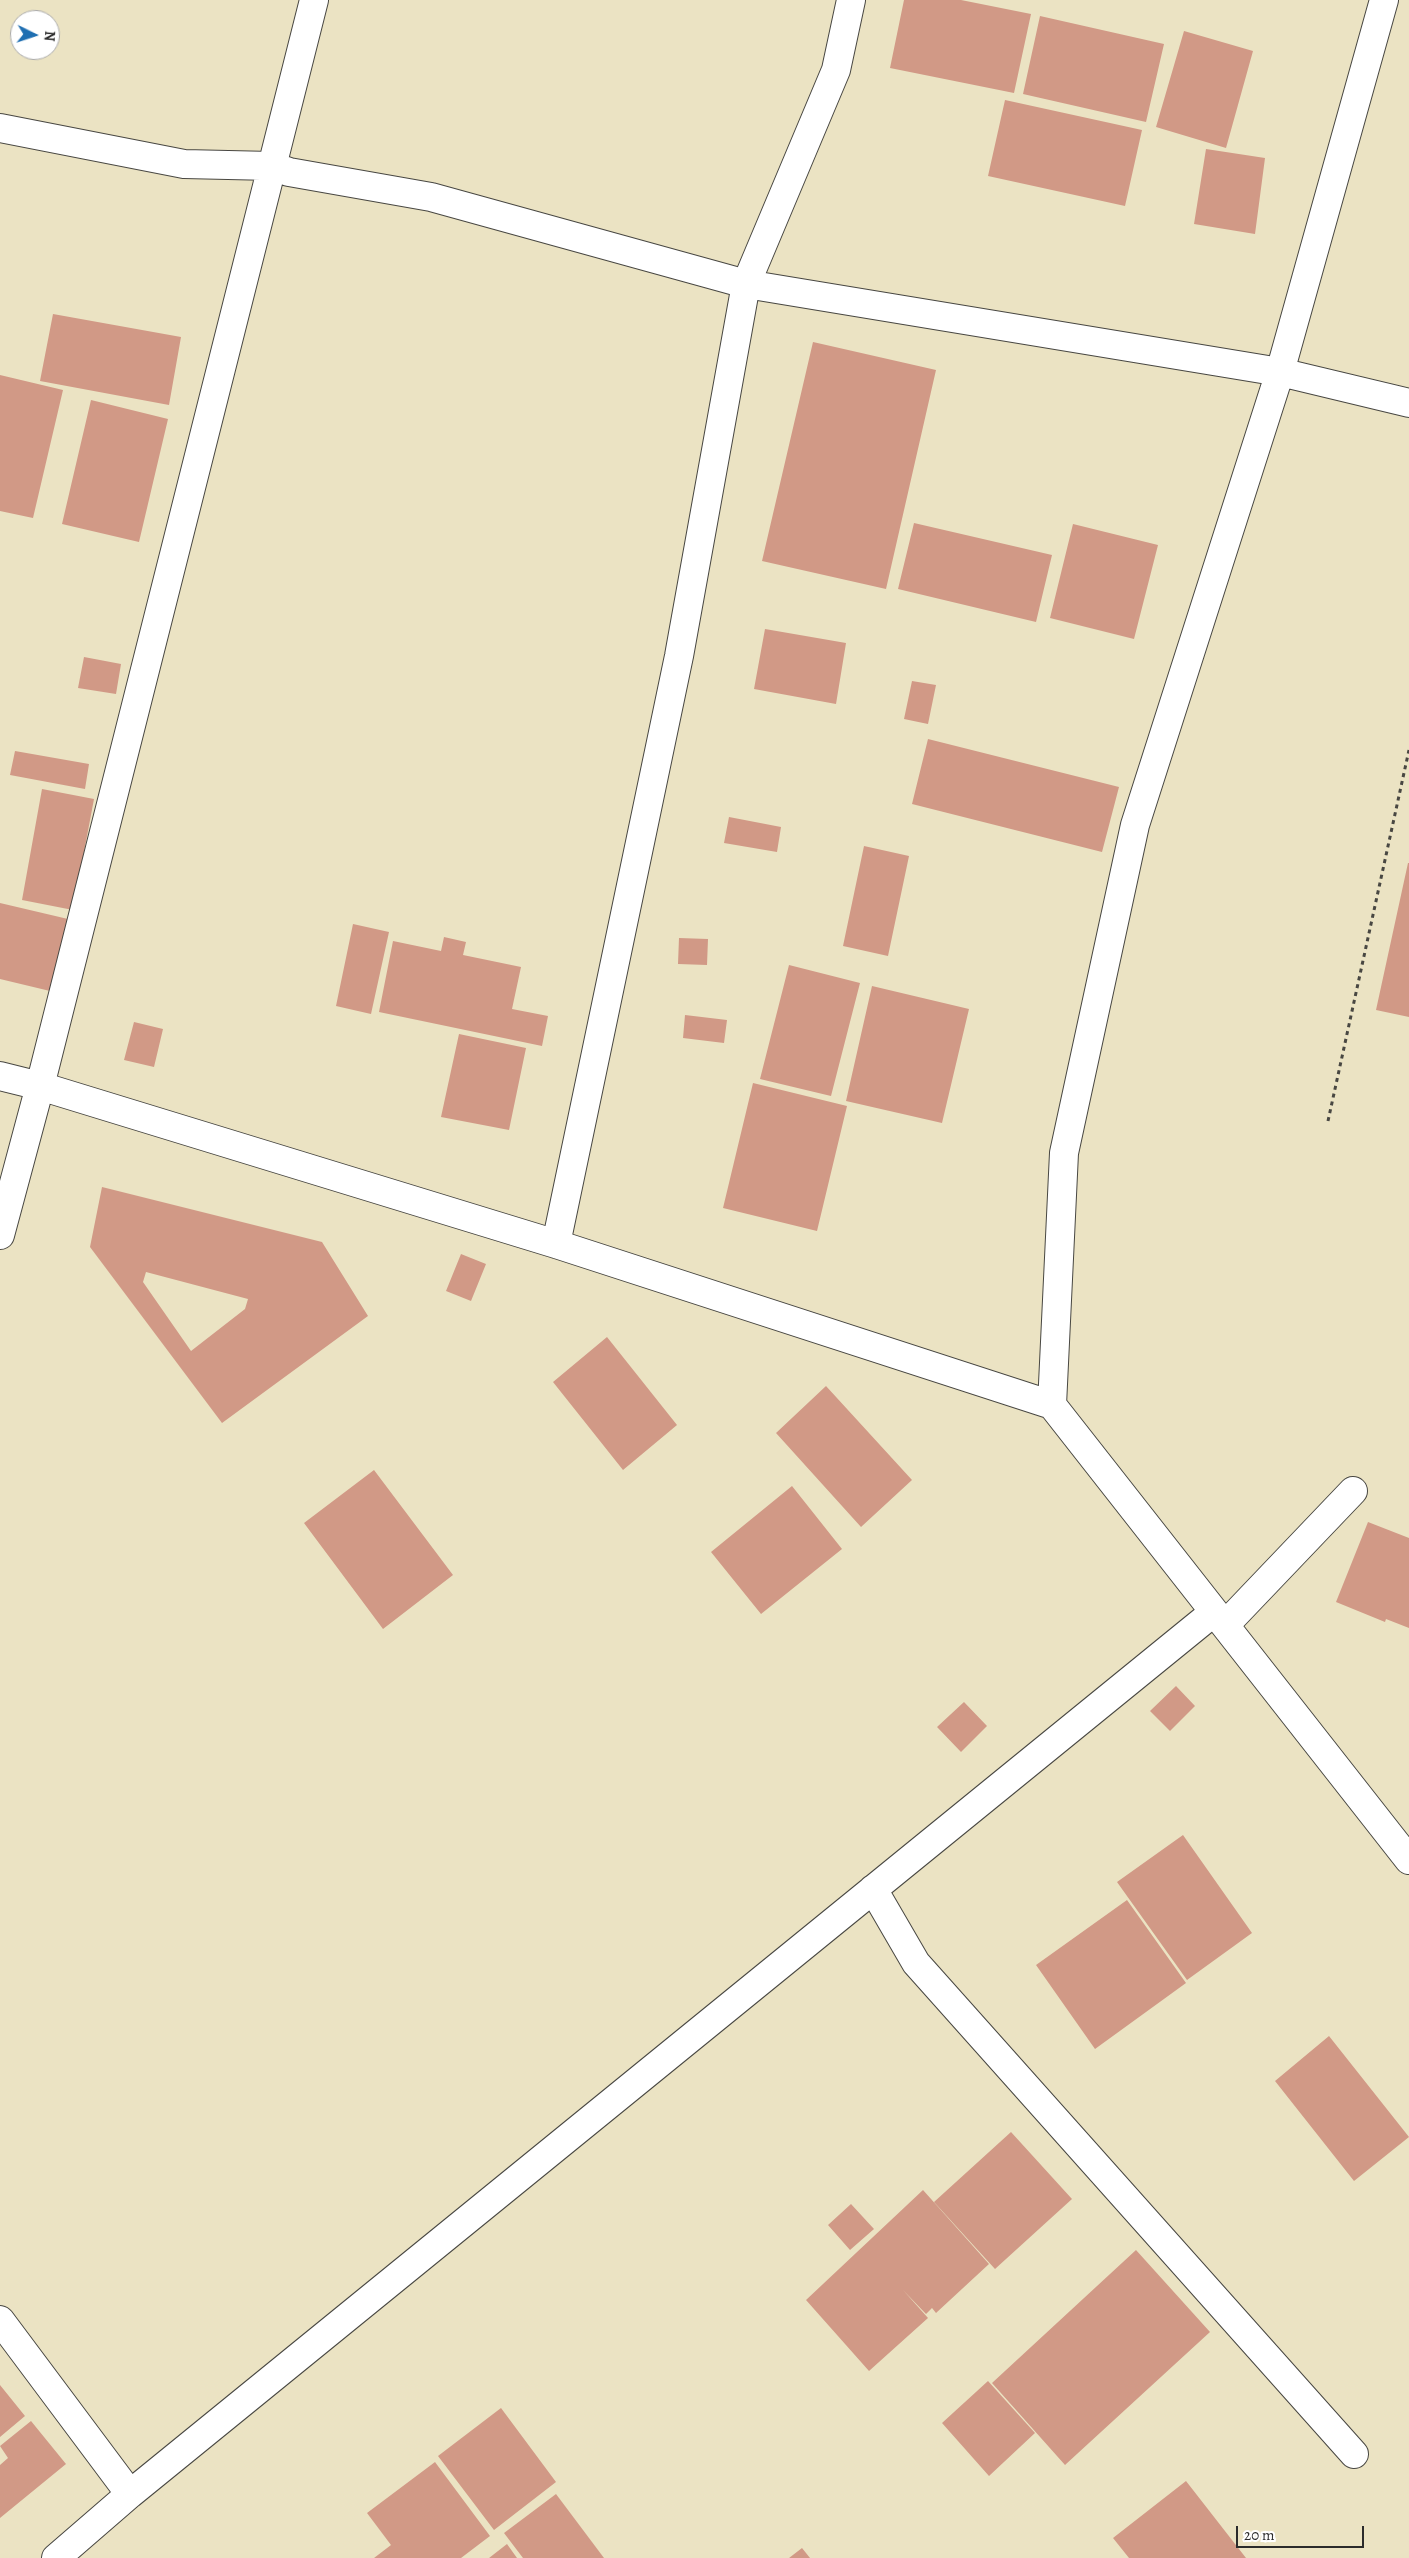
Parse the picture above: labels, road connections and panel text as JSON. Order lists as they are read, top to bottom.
{
  "scale_bar": "20 m",
  "north": "right"
}
